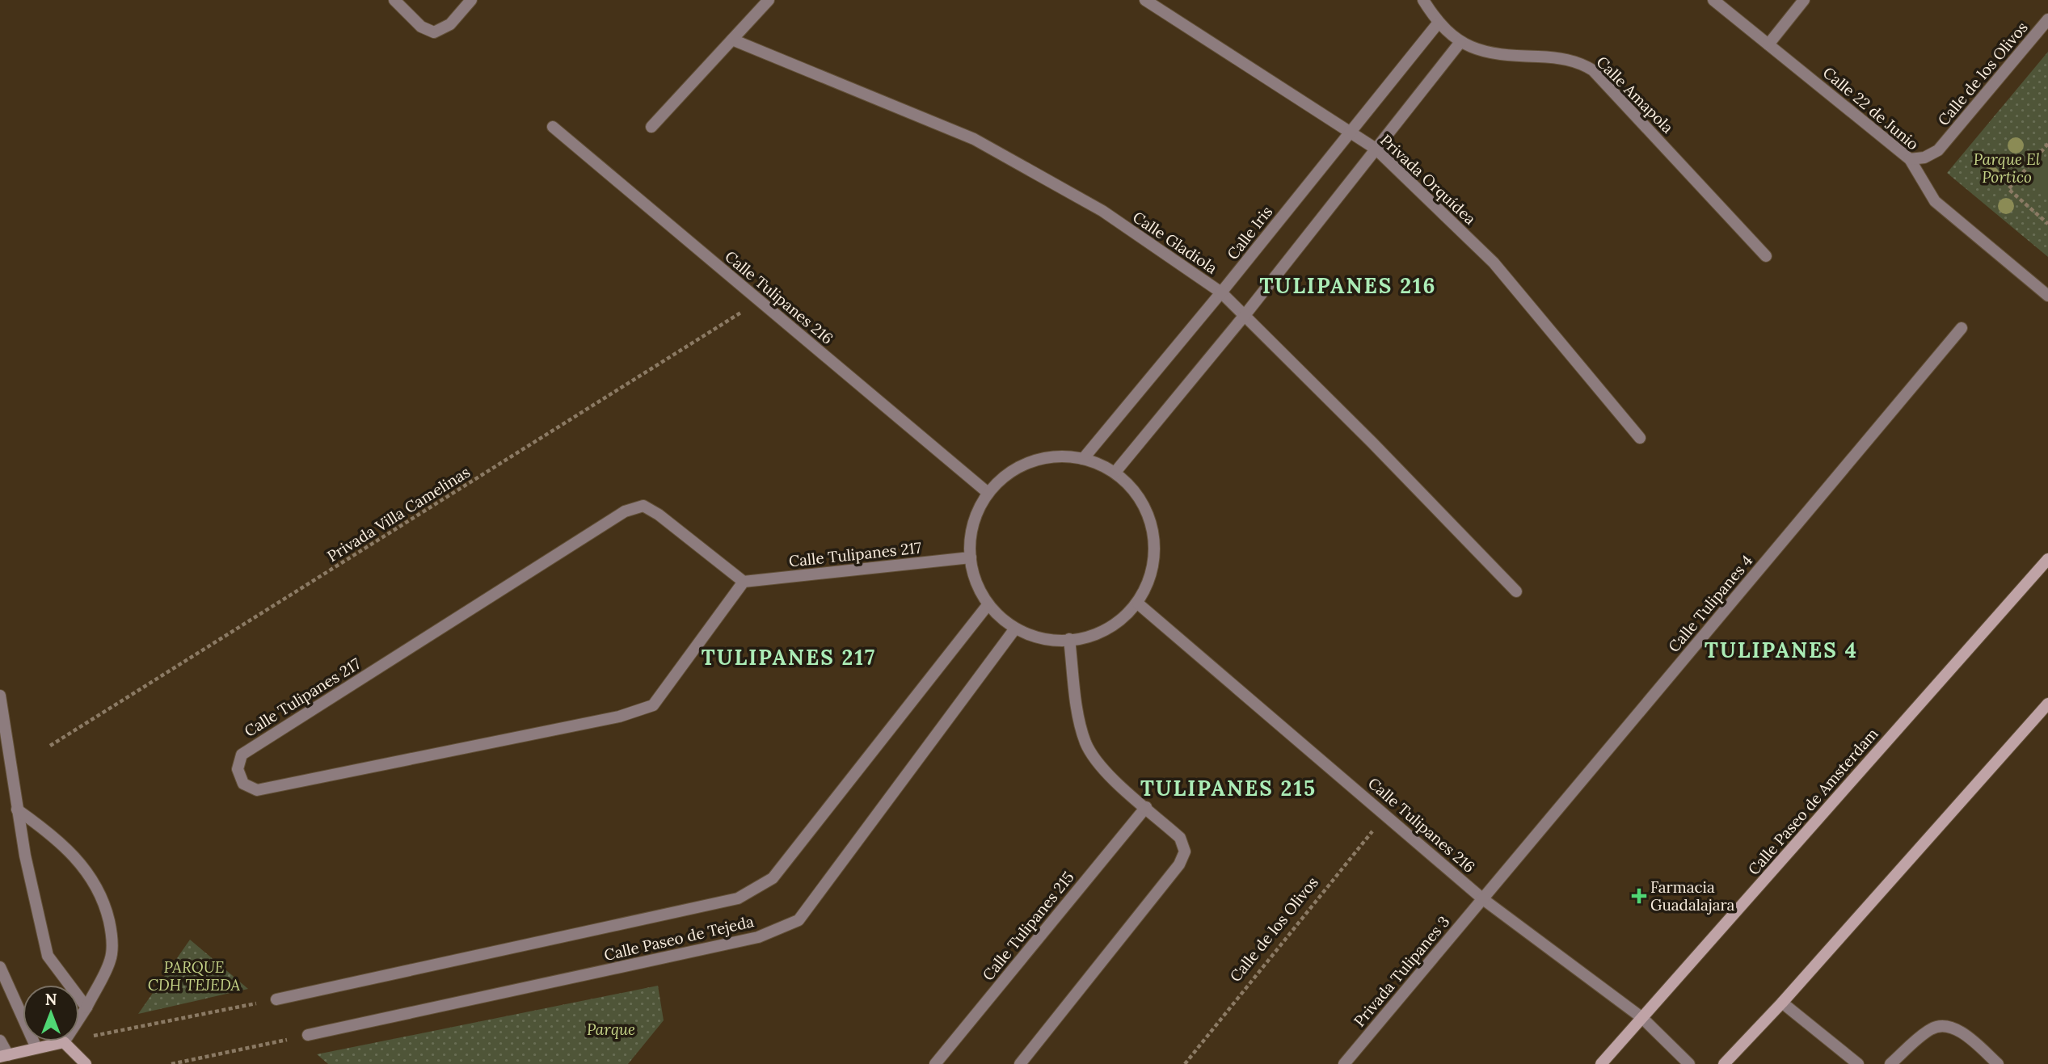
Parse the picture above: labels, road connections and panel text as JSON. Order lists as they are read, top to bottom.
{
  "streets": {
    "main road": ["Calle Paseo de Amsterdam"],
    "street": [
      "Calle de los Olivos",
      "Calle Amapola",
      "Calle 22 de Junio",
      "Privada Orquídea",
      "Calle Iris",
      "Calle Gladiola",
      "Calle Tulipanes 216",
      "Calle Tulipanes 217",
      "Calle Tulipanes 4",
      "Calle Tulipanes 215",
      "Calle Paseo de Tejeda",
      "Privada Tulipanes 3"
    ],
    "path": ["Privada Villa Camelinas"]
  },
  "crossings": [
    ["Calle de los Olivos", "Calle 22 de Junio"],
    ["Calle de los Olivos", "Calle Tulipanes 216"],
    ["Calle Amapola", "Calle Iris"],
    ["Privada Orquídea", "Calle Iris"],
    ["Calle Iris", "Calle Gladiola"],
    ["Calle Iris", "Calle Tulipanes 216"],
    ["Calle Iris", "Calle Tulipanes 217"],
    ["Calle Iris", "Calle Paseo de Tejeda"],
    ["Calle Tulipanes 216", "Privada Villa Camelinas"],
    ["Calle Tulipanes 216", "Calle Tulipanes 217"],
    ["Calle Tulipanes 216", "Calle Tulipanes 4"],
    ["Calle Tulipanes 216", "Calle Paseo de Amsterdam"],
    ["Calle Tulipanes 216", "Calle Paseo de Tejeda"],
    ["Calle Tulipanes 216", "Privada Tulipanes 3"],
    ["Calle Tulipanes 217", "Calle Paseo de Tejeda"],
    ["Calle Tulipanes 4", "Privada Tulipanes 3"]
  ],
  "districts": [
    "TULIPANES 216",
    "TULIPANES 4",
    "TULIPANES 217",
    "TULIPANES 215"
  ],
  "parks": ["Parque El Portico", "PARQUE CDH TEJEDA", "Parque"],
  "places": {
    "health": ["Farmacia Guadalajara"]
  },
  "north": "top"
}
